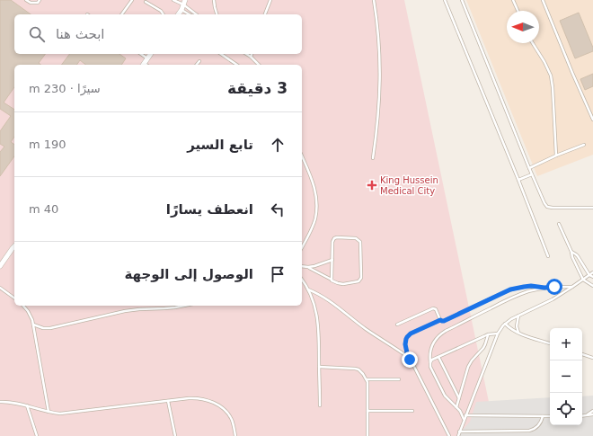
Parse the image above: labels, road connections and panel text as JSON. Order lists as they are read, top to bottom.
{
  "places": {
    "health": ["King Hussein Medical City"]
  },
  "north": "left",
  "page": {
    "search": "ابحث هنا",
    "heading": ["3 دقيقة", "سيرًا · 230 m"],
    "list": [
      ["تابع السير", "190 m"],
      ["انعطف يسارًا", "40 m"],
      "الوصول إلى الوجهة"
    ],
    "map_buttons": ["+", "−"]
  }
}
